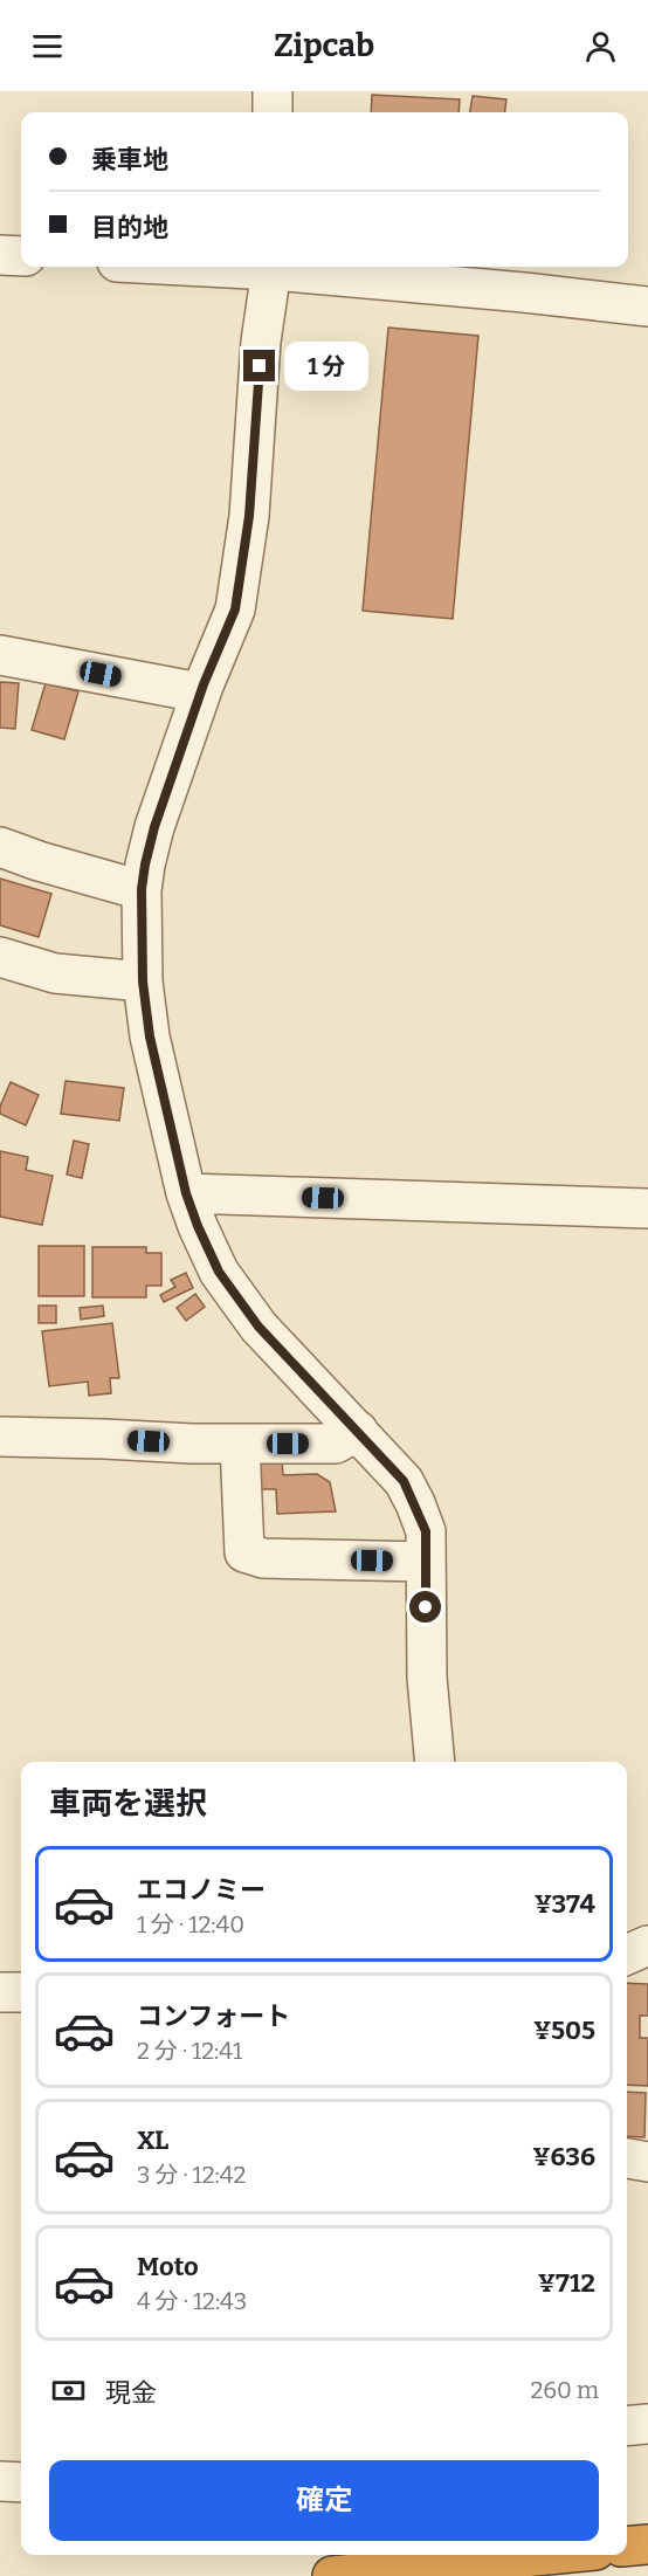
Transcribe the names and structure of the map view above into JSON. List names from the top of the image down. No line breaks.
{"page":{"header":"Zipcab","banner":["乗車地","目的地"],"bubble":"1 分","heading":"車両を選択","list":[{"name":"エコノミー","note":"1 分 · 12:40","value":"¥374"},{"name":"コンフォート","note":"2 分 · 12:41","value":"¥505"},{"name":"XL","note":"3 分 · 12:42","value":"¥636"},{"name":"Moto","note":"4 分 · 12:43","value":"¥712"}],"pay":["現金","260 m"],"buttons":"確定"}}
